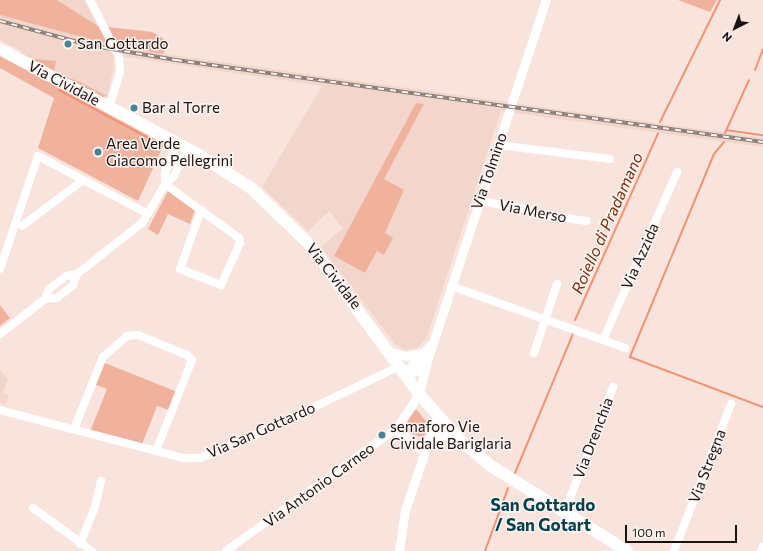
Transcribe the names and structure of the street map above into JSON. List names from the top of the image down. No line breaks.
{"streets":{"main road":["Via Cividale"],"street":["Via Tolmino","Via Merso","Via Azzida","Via San Gottardo","Via Drenchia","Via Stregna","Via Antonio Carneo"]},"crossings":[["Via Cividale","Via Tolmino"],["Via Cividale","Via San Gottardo"],["Via Cividale","Via Drenchia"],["Via Cividale","Via Antonio Carneo"],["Via Tolmino","Via Merso"],["Via Tolmino","Via San Gottardo"],["Via Tolmino","Via Antonio Carneo"]],"districts":["San Gottardo / San Gotart"],"water":["Roiello di Pradamano"],"places":["San Gottardo","Bar al Torre","Area Verde Giacomo Pellegrini","semaforo Vie Cividale Bariglaria"],"scale_bar":"100 m","north":"bottom left"}
